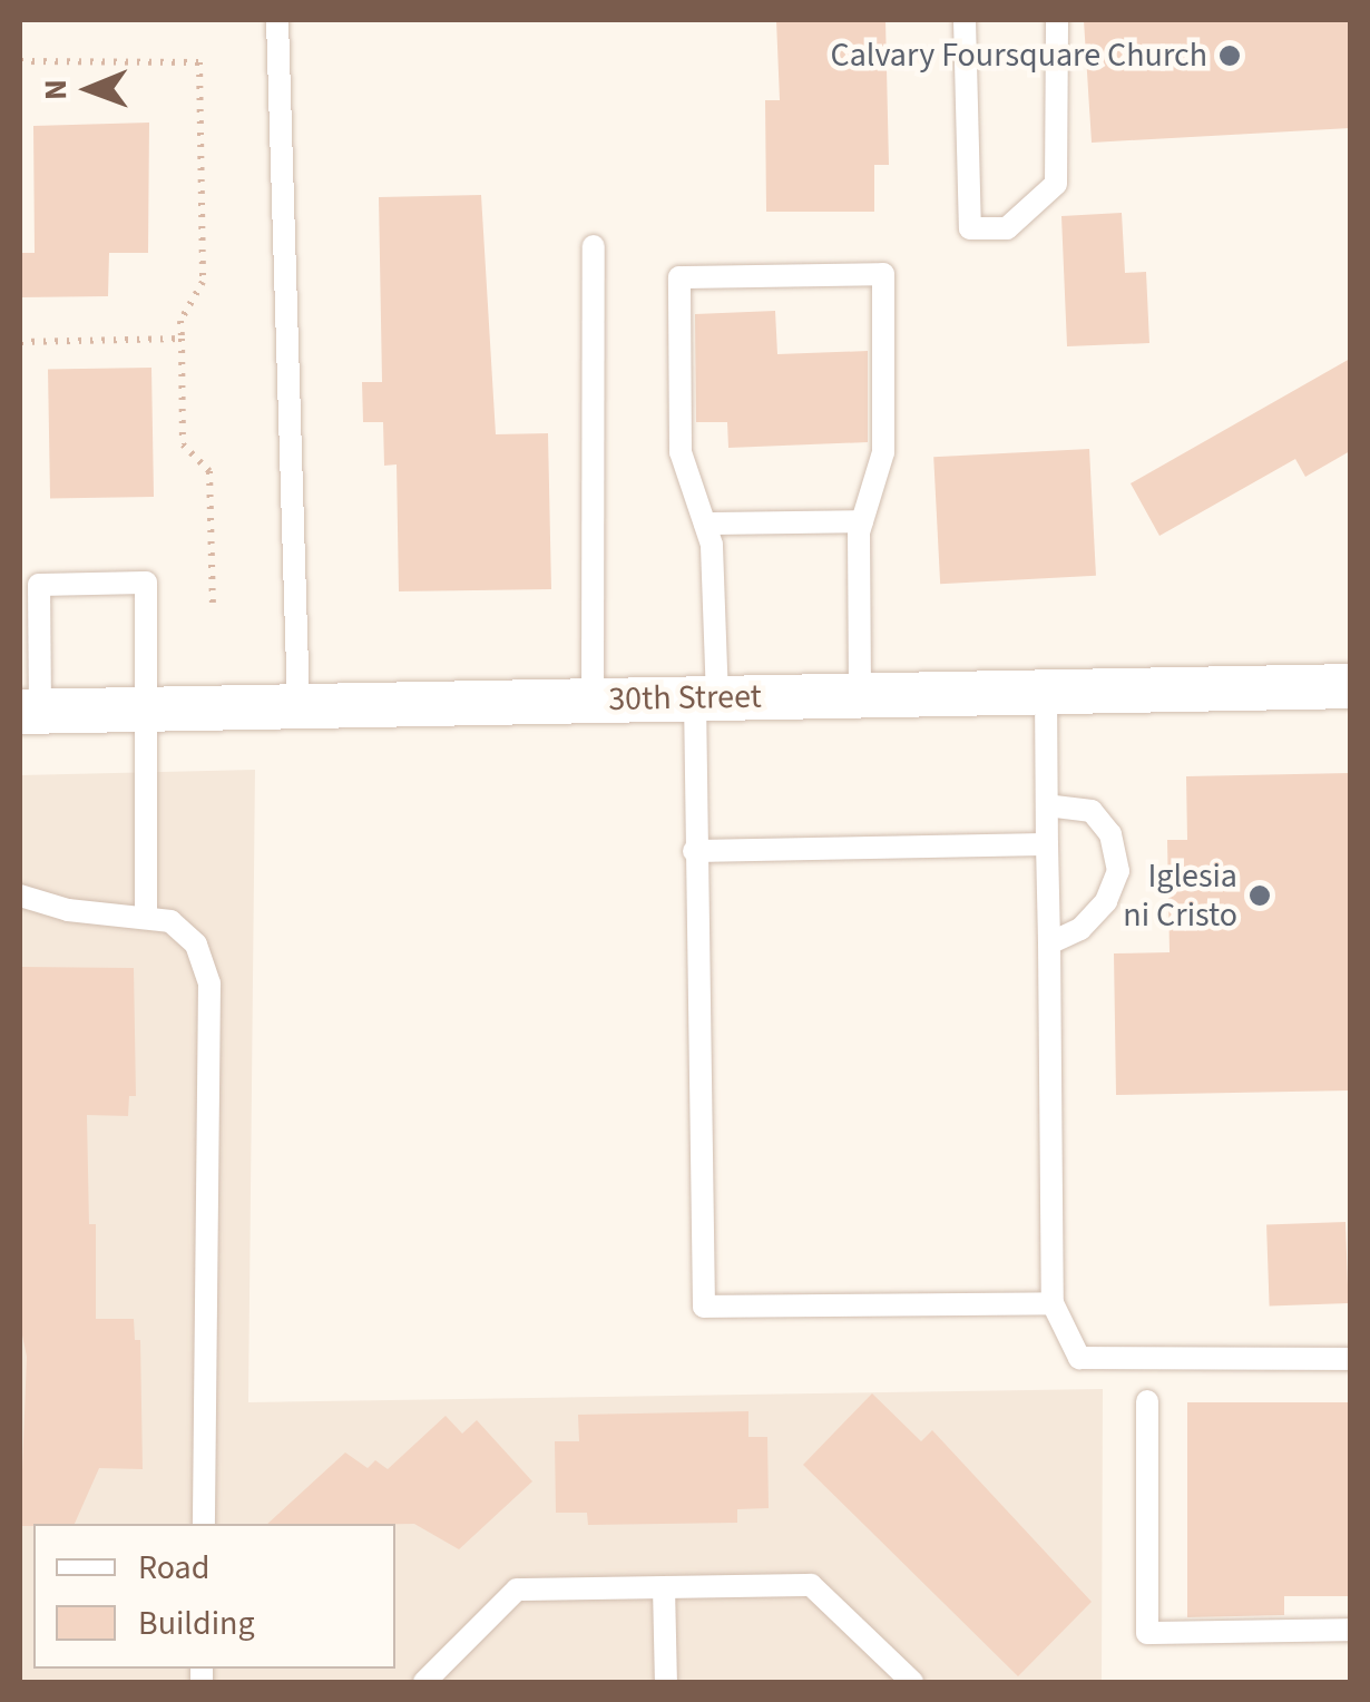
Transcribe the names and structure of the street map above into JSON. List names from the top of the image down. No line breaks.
{"streets":{"street":["30th Street"]},"places":["Calvary Foursquare Church","Iglesia ni Cristo"],"legend":["Road","Building"],"north":"left"}
